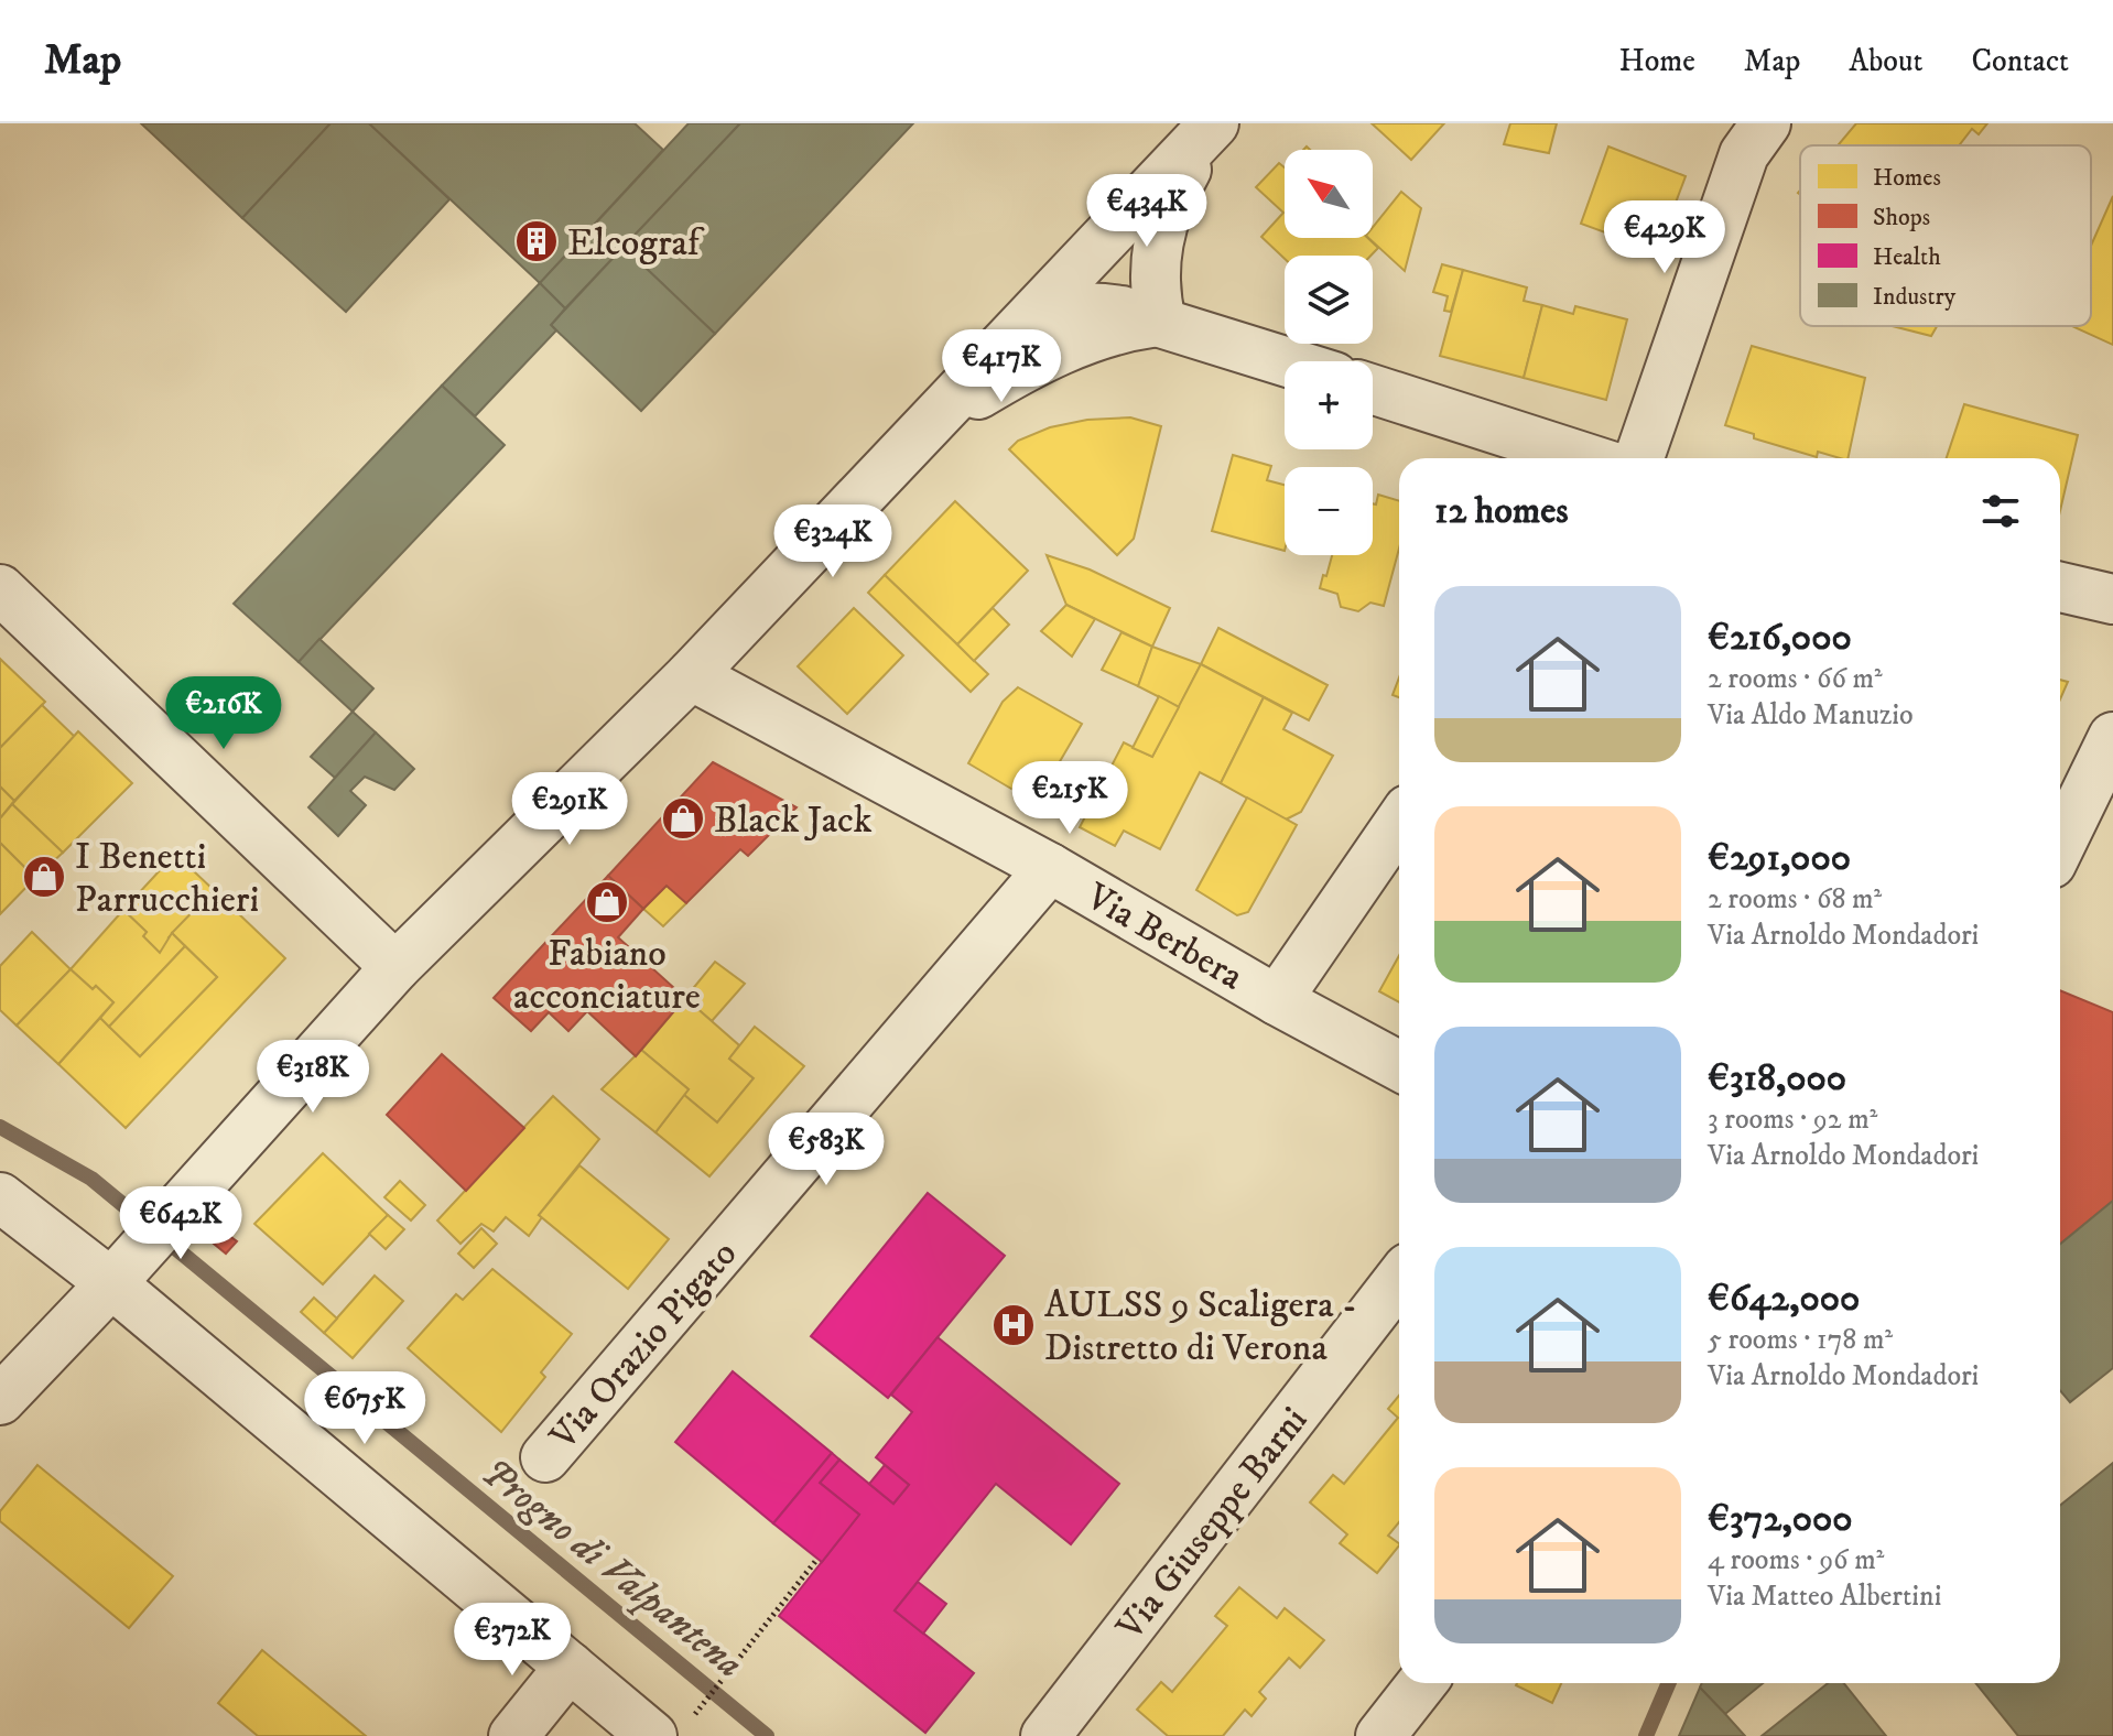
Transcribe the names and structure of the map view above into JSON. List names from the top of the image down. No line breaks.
{"streets":{"street":["Via Berbera","Via Orazio Pigato","Via Giuseppe Barni"]},"crossings":[["Via Berbera","Via Orazio Pigato"]],"water":["Progno di Valpantena"],"places":{"building":["Elcograf"],"shop":["Black Jack","I Benetti Parrucchieri","Fabiano acconciature"],"hospital":["AULSS 9 Scaligera - Distretto di Verona"]},"legend":["Homes","Shops","Health","Industry"],"north":"top left","page":{"header":"Map","nav":["Home","Map","About","Contact"],"map_buttons":["+","−"],"price":["€434K","€429K","€417K","€324K","€216K","€215K","€291K","€318K","€583K","€642K","€675K","€372K"],"heading":"12 homes","list":[{"name":"€216,000","note":"2 rooms · 66 m² · Via Aldo Manuzio"},{"name":"€291,000","note":"2 rooms · 68 m² · Via Arnoldo Mondadori"},{"name":"€318,000","note":"3 rooms · 92 m² · Via Arnoldo Mondadori"},{"name":"€642,000","note":"5 rooms · 178 m² · Via Arnoldo Mondadori"},{"name":"€372,000","note":"4 rooms · 96 m² · Via Matteo Albertini"}]}}
